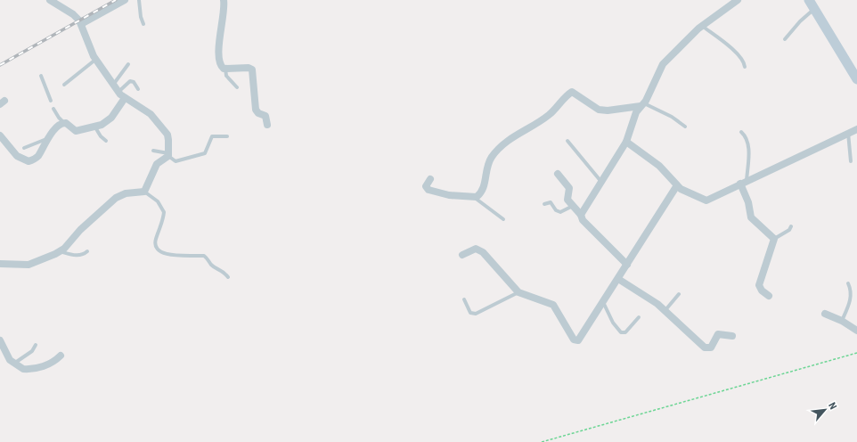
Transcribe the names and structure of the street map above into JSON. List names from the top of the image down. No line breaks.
{"north":"top right"}
